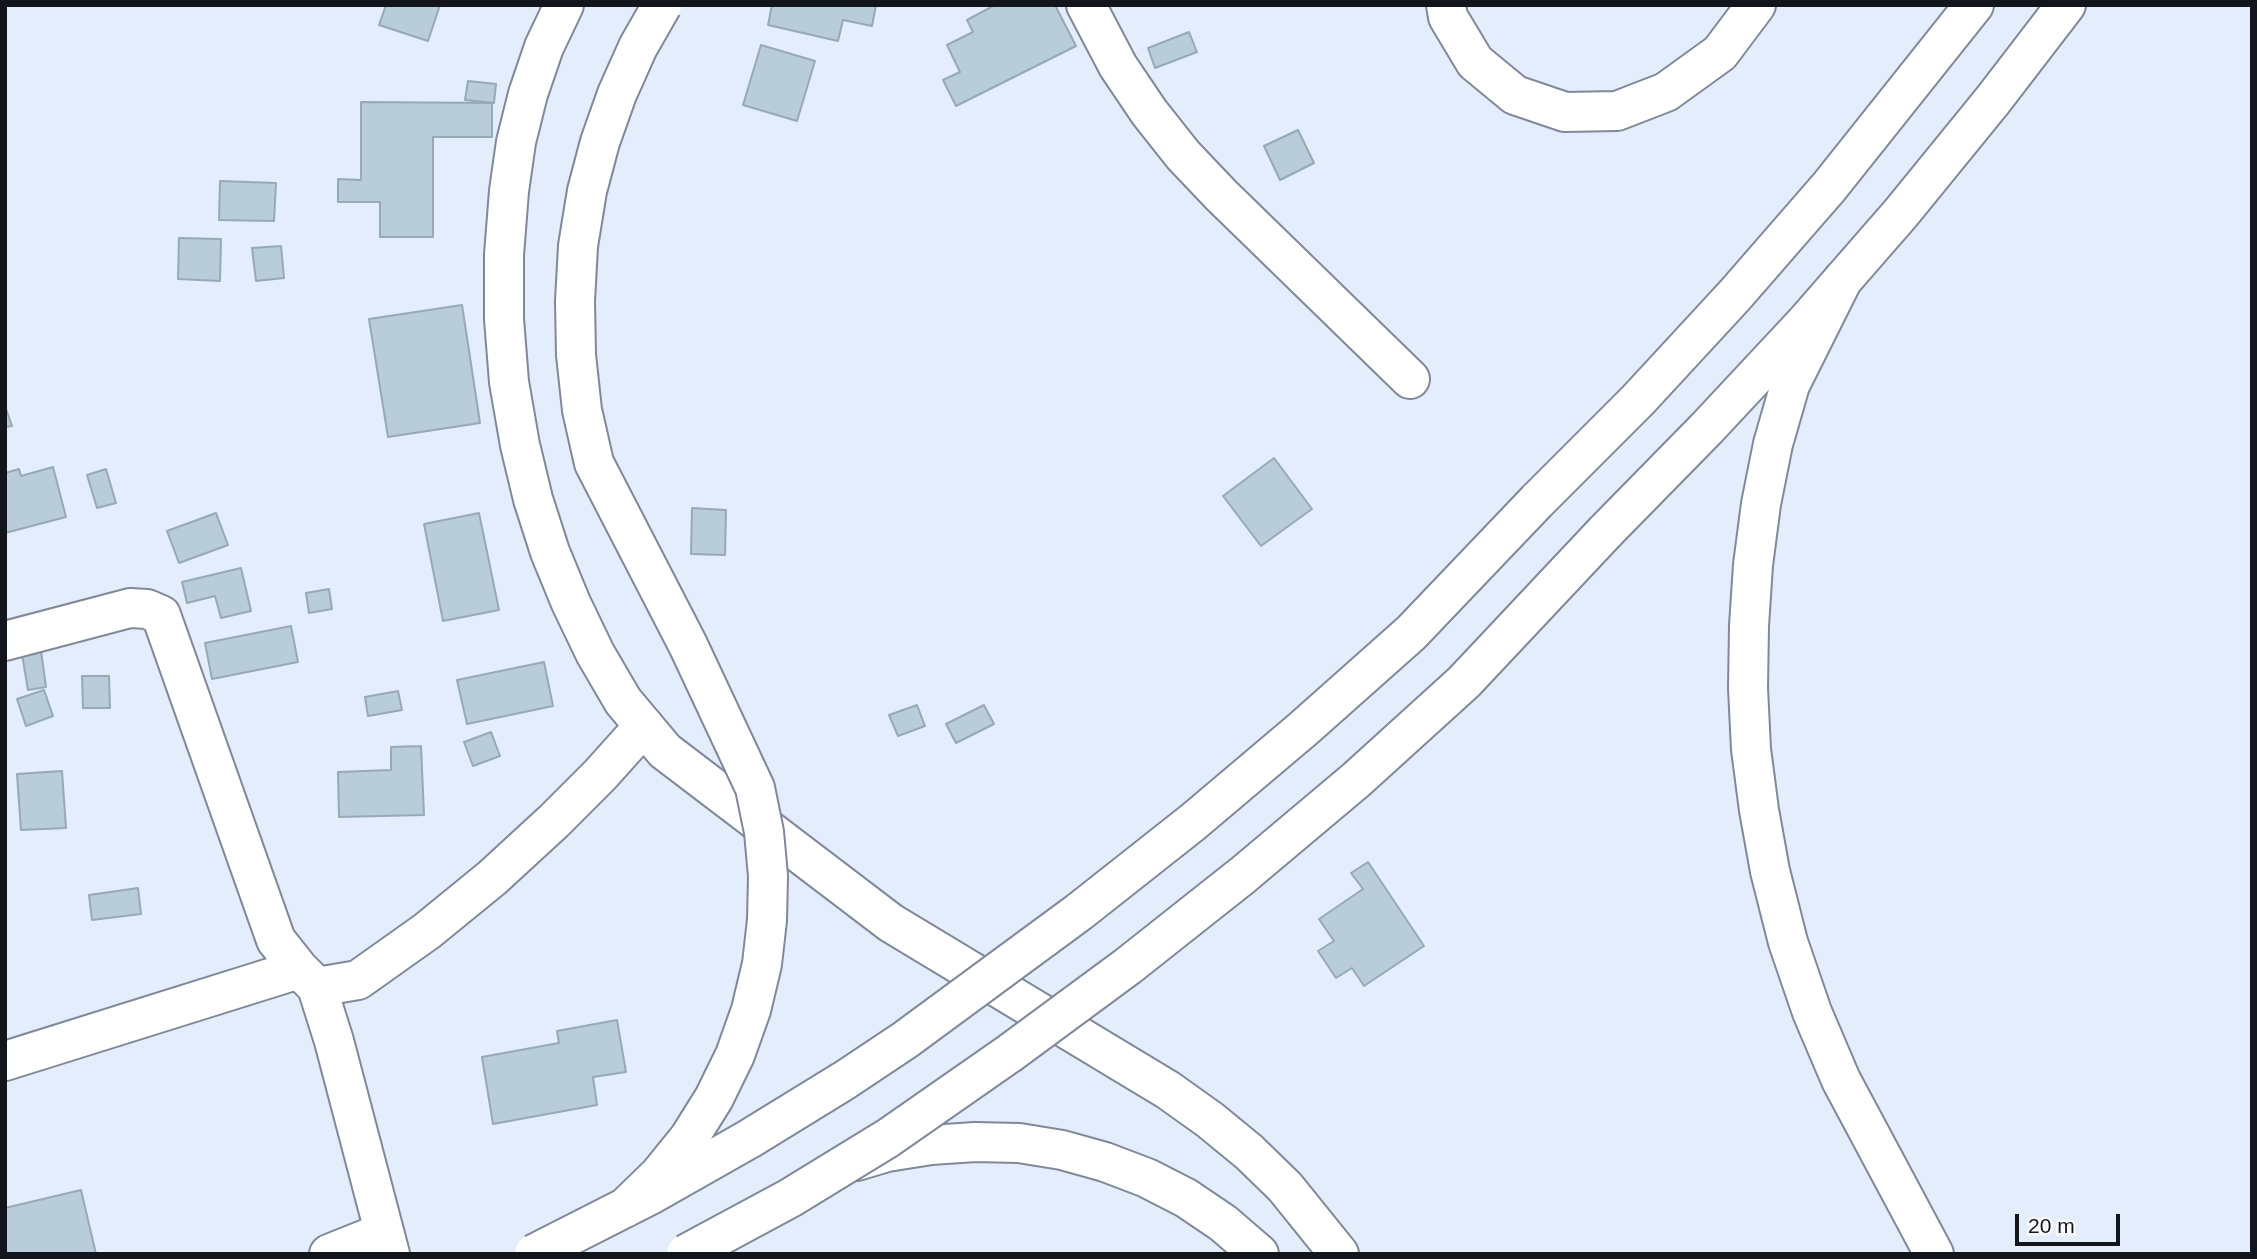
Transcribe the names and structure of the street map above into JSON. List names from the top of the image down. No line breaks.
{"scale_bar":"20 m"}
